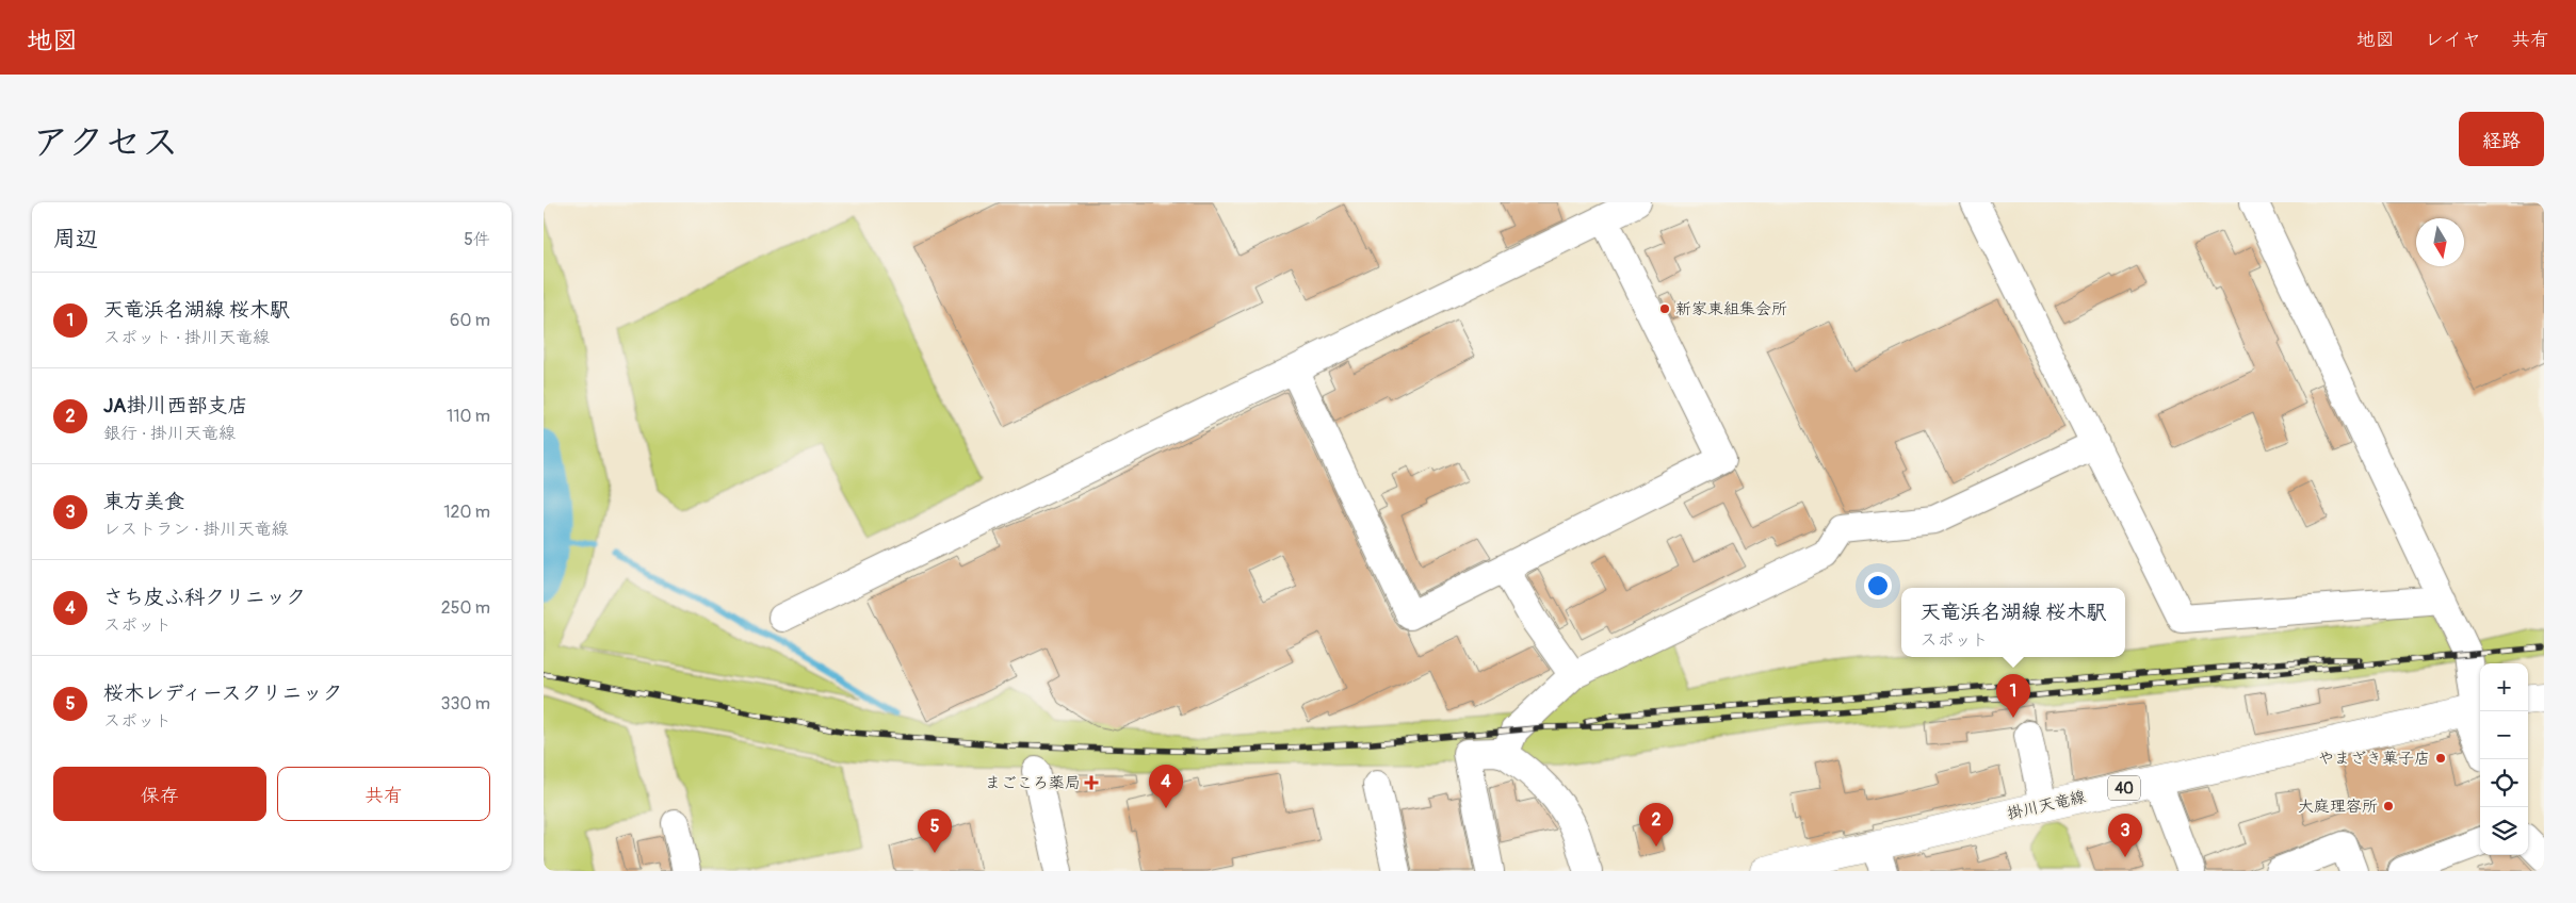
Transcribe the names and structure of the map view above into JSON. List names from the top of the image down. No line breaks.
{"streets":{"main road":["40","掛川天竜線"]},"places":{"other":["新家東組集会所","やまざき菓子店","大庭理容所"],"health":["まごころ薬局"]},"north":"bottom","page":{"header":"地図","nav":["地図","レイヤ","共有"],"title":"アクセス","buttons":["経路",["保存","共有"]],"heading":["周辺","5件"],"list":[{"mark":"1","name":"天竜浜名湖線 桜木駅","note":"スポット · 掛川天竜線","value":"60 m"},{"mark":"2","name":"JA掛川西部支店","note":"銀行 · 掛川天竜線","value":"110 m"},{"mark":"3","name":"東方美食","note":"レストラン · 掛川天竜線","value":"120 m"},{"mark":"4","name":"さち皮ふ科クリニック","note":"スポット","value":"250 m"},{"mark":"5","name":"桜木レディースクリニック","note":"スポット","value":"330 m"}],"popup":["天竜浜名湖線 桜木駅","スポット"],"map_buttons":["+","−"],"pins":["1","4","2","5","3"]}}
